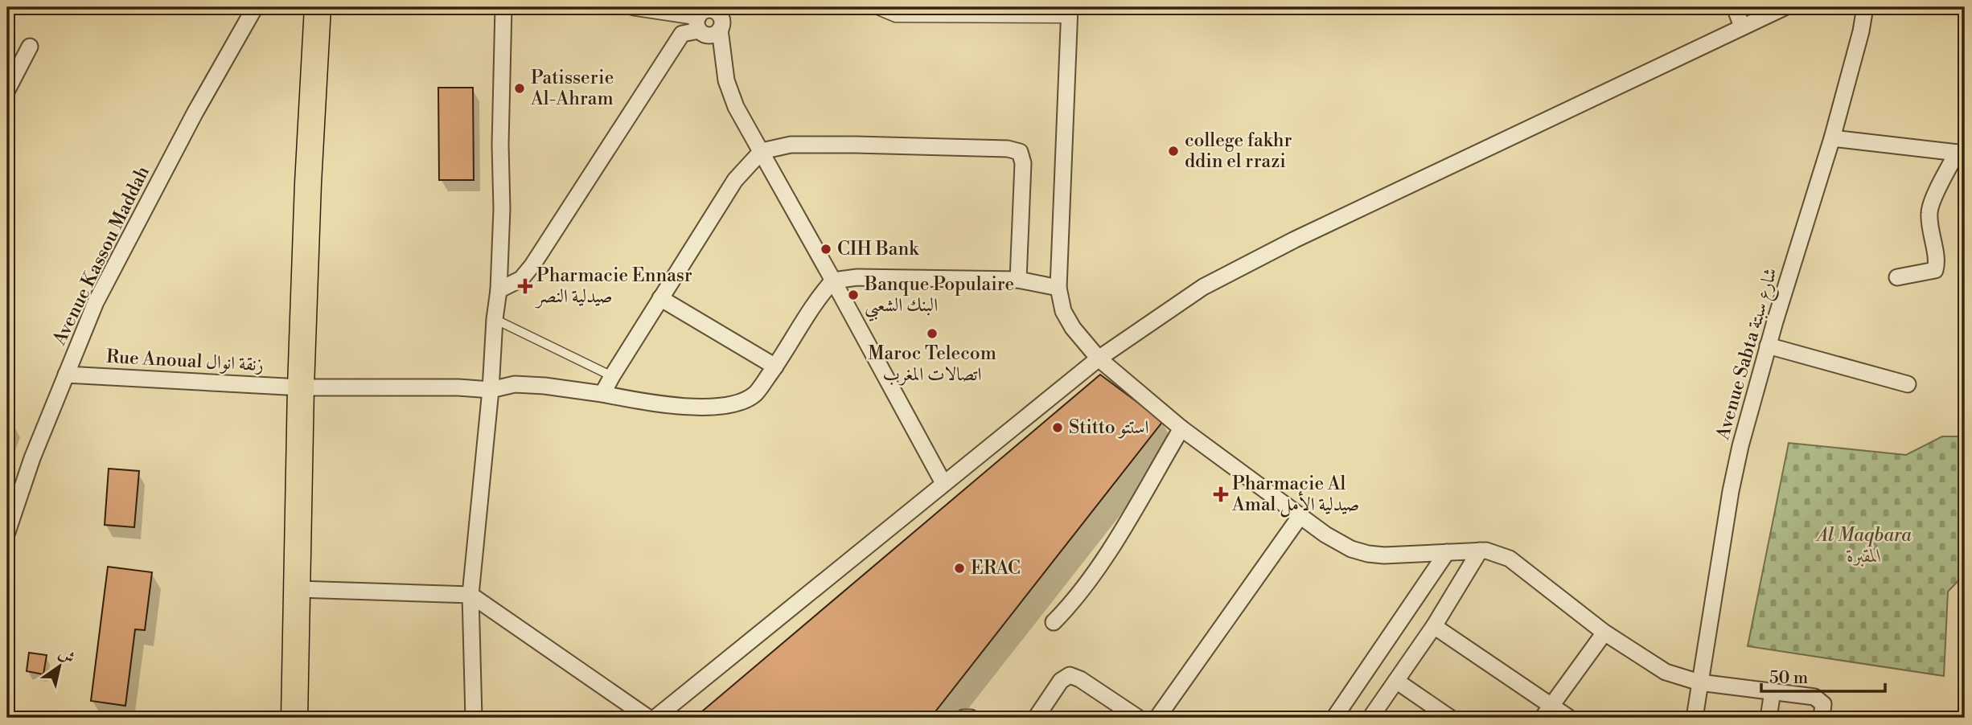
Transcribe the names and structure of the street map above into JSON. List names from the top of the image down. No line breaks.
{"streets":{"street":["Avenue Kassou Maddah","Avenue Sabta شارع سبتة","Rue Anoual زنقة انوال"]},"crossings":[["Avenue Kassou Maddah","Rue Anoual زنقة انوال"]],"parks":["Al Maqbara المقبرة"],"places":{"other":["Patisserie Al-Ahram","college fakhr ddin el rrazi","CIH Bank","Banque Populaire البنك الشعبي","Maroc Telecom اتصالات المغرب","Stitto استتو","ERAC"],"health":["Pharmacie Ennasr صيدلية النصر","Pharmacie Al Amal صيدلية الأمل"]},"scale_bar":"50 m","north":"top right"}
